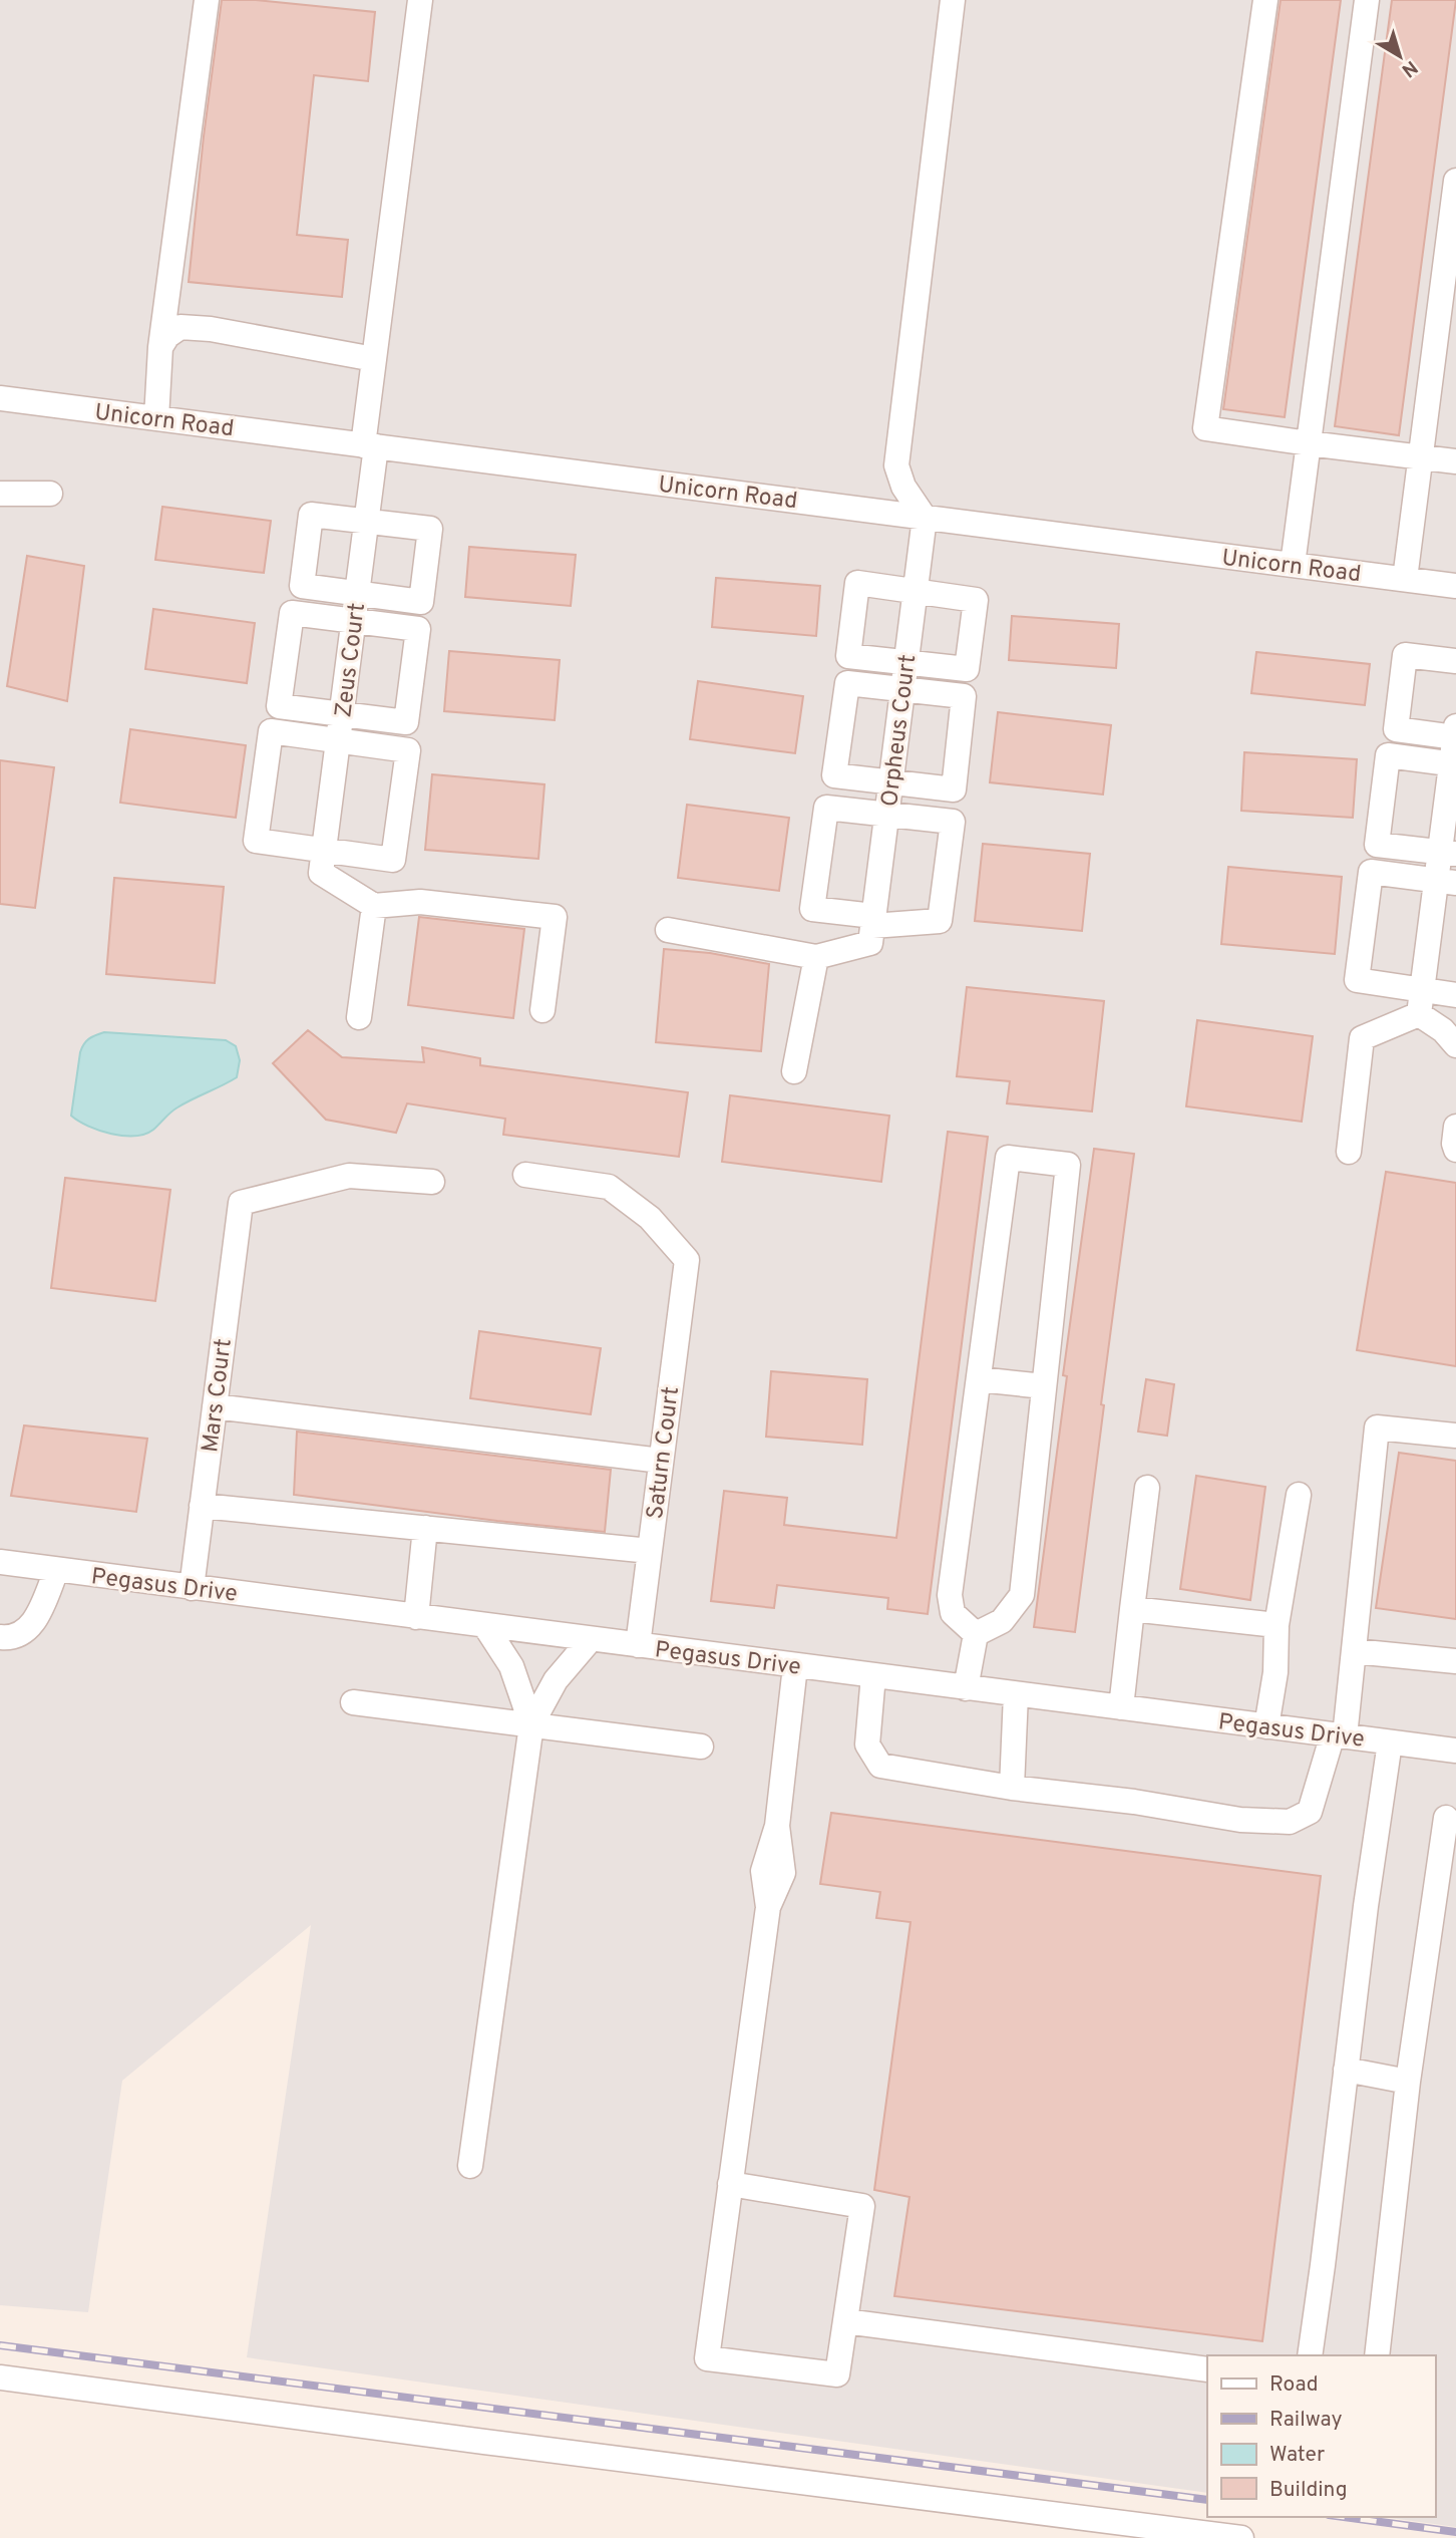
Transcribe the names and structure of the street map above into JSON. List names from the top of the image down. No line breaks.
{"streets":{"street":["Unicorn Road","Zeus Court","Orpheus Court","Mars Court","Saturn Court","Pegasus Drive"]},"crossings":[["Unicorn Road","Zeus Court"],["Unicorn Road","Orpheus Court"],["Mars Court","Pegasus Drive"],["Saturn Court","Pegasus Drive"]],"legend":["Road","Railway","Water","Building"],"north":"bottom right"}
